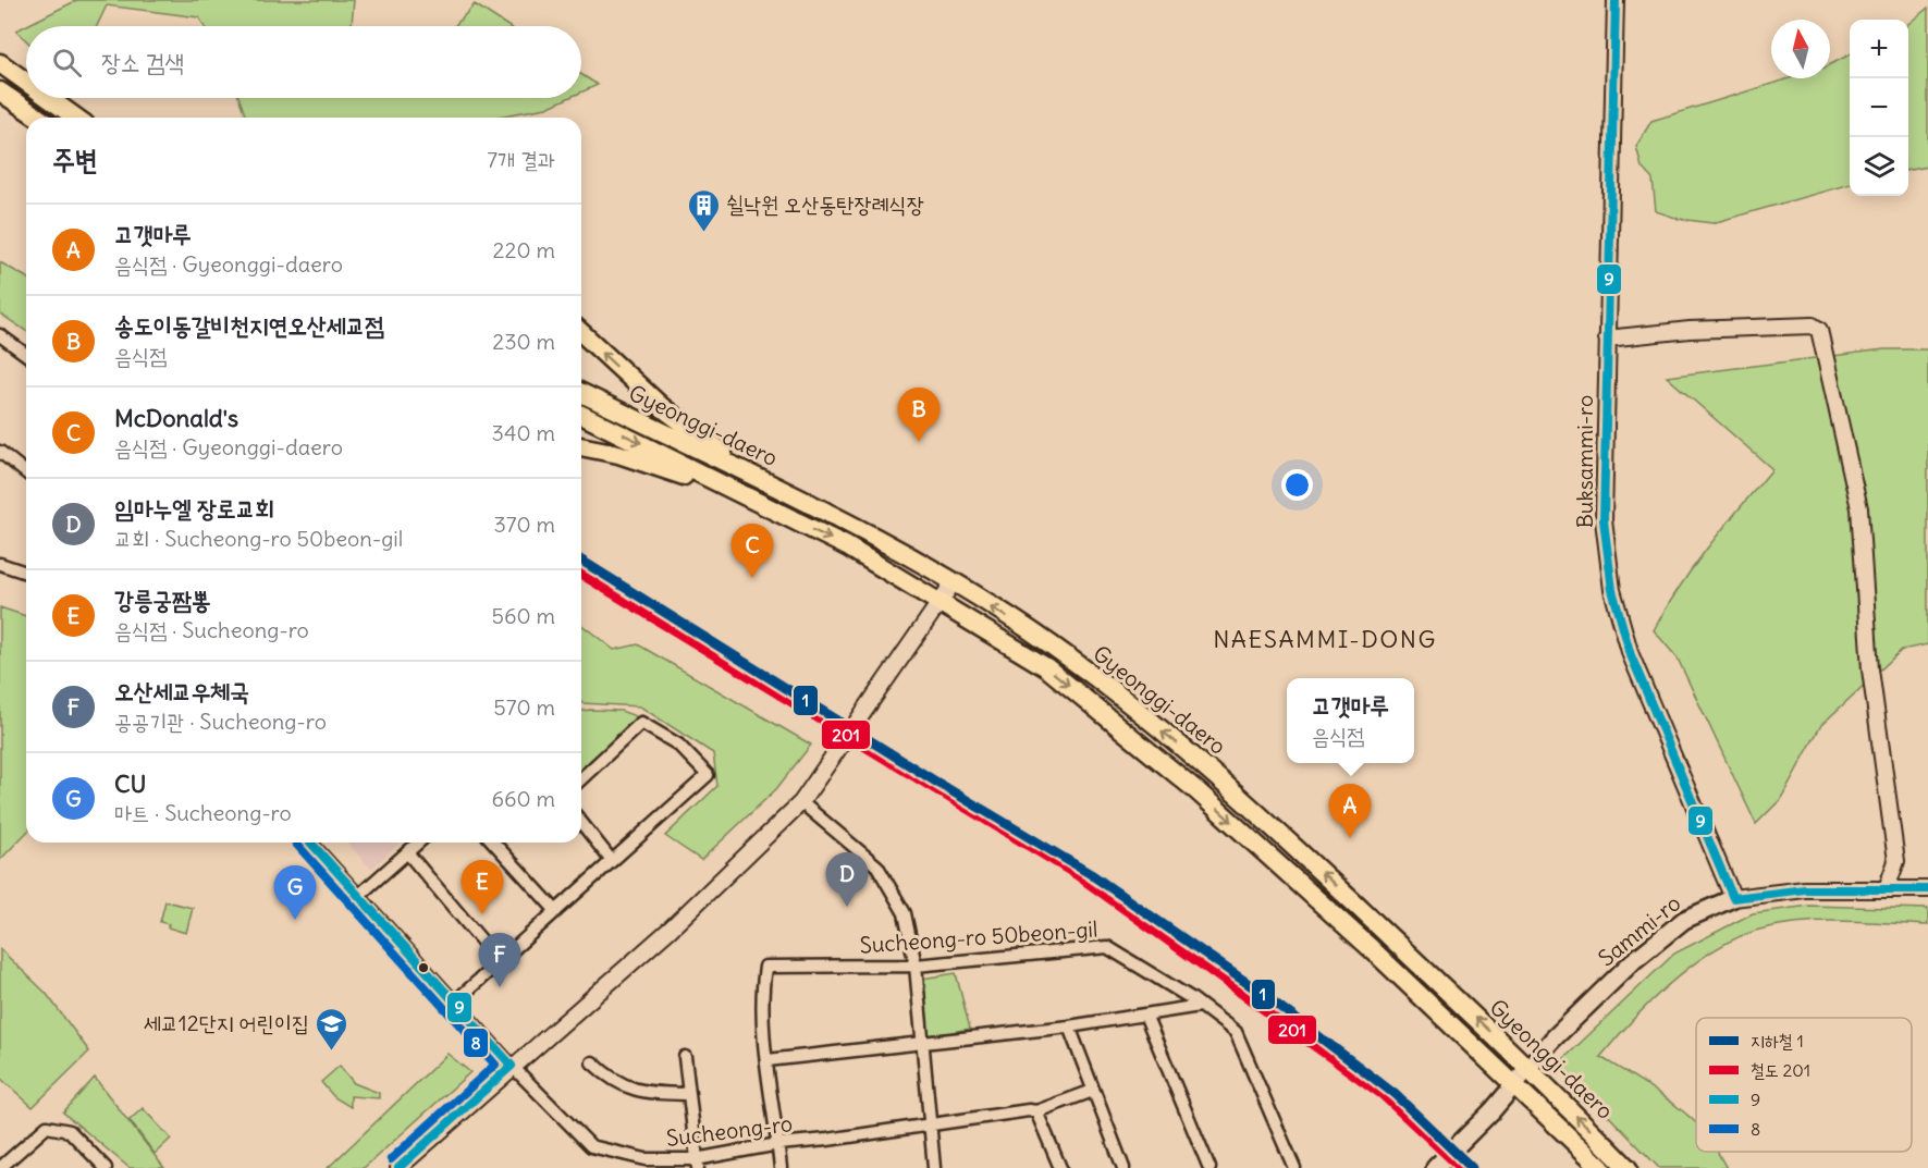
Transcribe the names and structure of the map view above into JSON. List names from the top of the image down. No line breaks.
{"streets":{"main road":["Gyeonggi-daero","Sammi-ro"],"street":["Buksammi-ro","Sucheong-ro 50beon-gil","Sucheong-ro"]},"crossings":[["Gyeonggi-daero","Sammi-ro"],["Buksammi-ro","Sammi-ro"],["Sucheong-ro 50beon-gil","Sucheong-ro"]],"districts":["NAESAMMI-DONG"],"places":{"building":["쉴낙원 오산동탄장례식장"],"school or university":["세교12단지 어린이집"]},"lines":["transit line 9","metro line 1","rail line 201","transit line 8"],"legend":["지하철 1","철도 201","9","8"],"north":"top","page":{"map_buttons":["+","−"],"search":"장소 검색","heading":["주변","7개 결과"],"list":[{"mark":"A","name":"고갯마루","note":"음식점 · Gyeonggi-daero","value":"220 m"},{"mark":"B","name":"송도이동갈비천지연오산세교점","note":"음식점","value":"230 m"},{"mark":"C","name":"McDonald's","note":"음식점 · Gyeonggi-daero","value":"340 m"},{"mark":"D","name":"임마누엘 장로교회","note":"교회 · Sucheong-ro 50beon-gil","value":"370 m"},{"mark":"E","name":"강릉궁짬뽕","note":"음식점 · Sucheong-ro","value":"560 m"},{"mark":"F","name":"오산세교우체국","note":"공공기관 · Sucheong-ro","value":"570 m"},{"mark":"G","name":"CU","note":"마트 · Sucheong-ro","value":"660 m"}],"pins":["B","C","A","D","E","G","F"],"popup":["고갯마루","음식점"]}}
